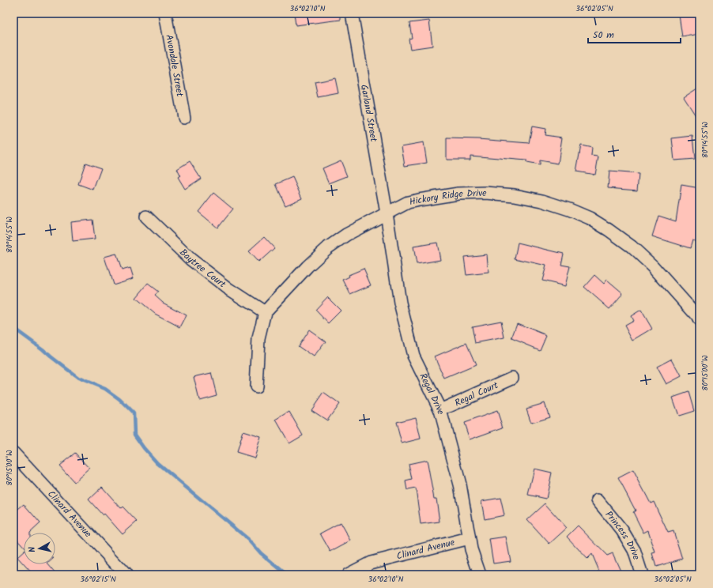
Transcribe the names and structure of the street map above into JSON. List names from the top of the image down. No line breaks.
{"streets":{"street":["Avondale Street","Garland Street","Hickory Ridge Drive","Baytree Court","Regal Court","Regal Drive","Clinard Avenue","Princess Drive"]},"crossings":[["Garland Street","Hickory Ridge Drive"],["Garland Street","Regal Drive"],["Hickory Ridge Drive","Baytree Court"],["Hickory Ridge Drive","Regal Drive"],["Regal Court","Regal Drive"],["Regal Drive","Clinard Avenue"]],"scale_bar":"50 m","north":"left","coordinates":["36°02'10\"N","36°02'05\"N","80°14'55\"W","80°15'00\"W","36°02'15\"N"]}
